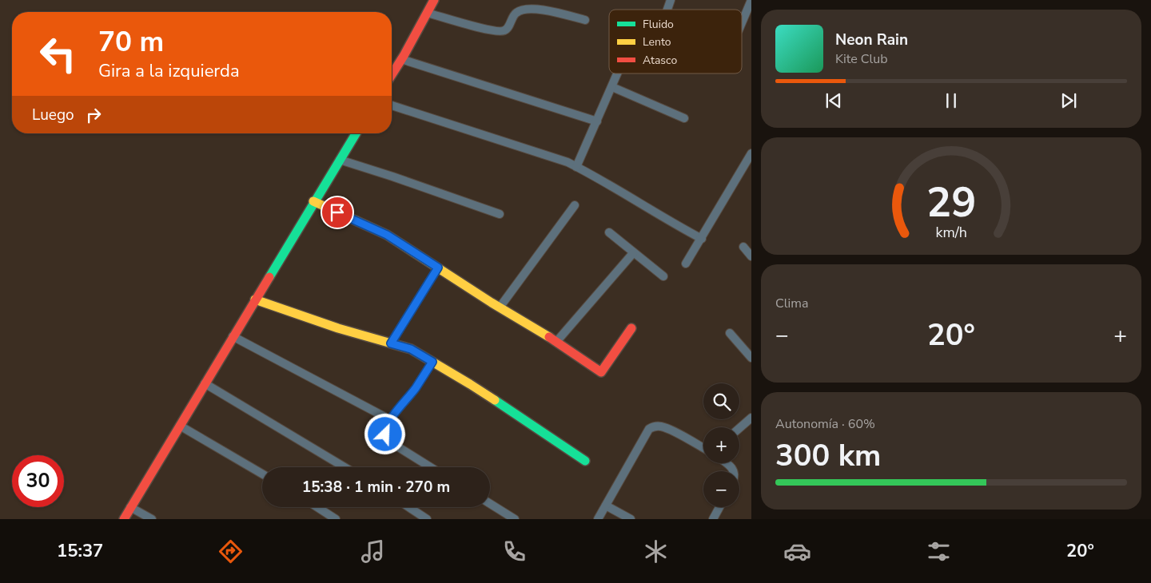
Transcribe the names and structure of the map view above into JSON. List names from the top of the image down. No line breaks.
{"legend":["Fluido","Lento","Atasco"],"page":{"turn":["70 m","Gira a la izquierda"],"song":["Neon Rain","Kite Club"],"then":"Luego","tile":["Clima",["Autonomía · 60%","300 km"]],"heat":["−","20°","+"],"map_buttons":["+","−"],"limit":"30","trip":"15:38 · 1 min · 270 m","tabs":["15:37","20°"],"gauge":["29","km/h"]}}
